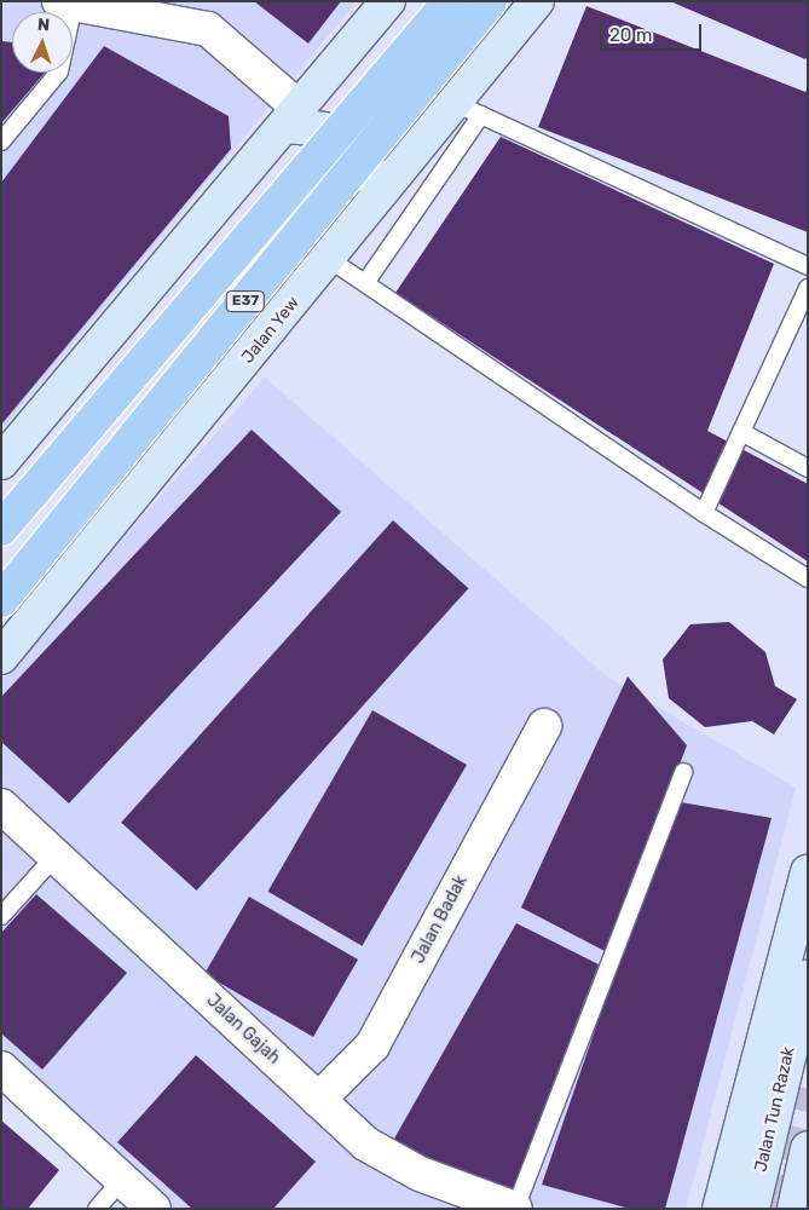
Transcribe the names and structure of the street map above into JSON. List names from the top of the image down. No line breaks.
{"streets":{"main road":["E37"],"street":["Jalan Yew","Jalan Badak","Jalan Gajah","Jalan Tun Razak"]},"crossings":[["Jalan Badak","Jalan Gajah"]],"scale_bar":"20 m","north":"top"}
